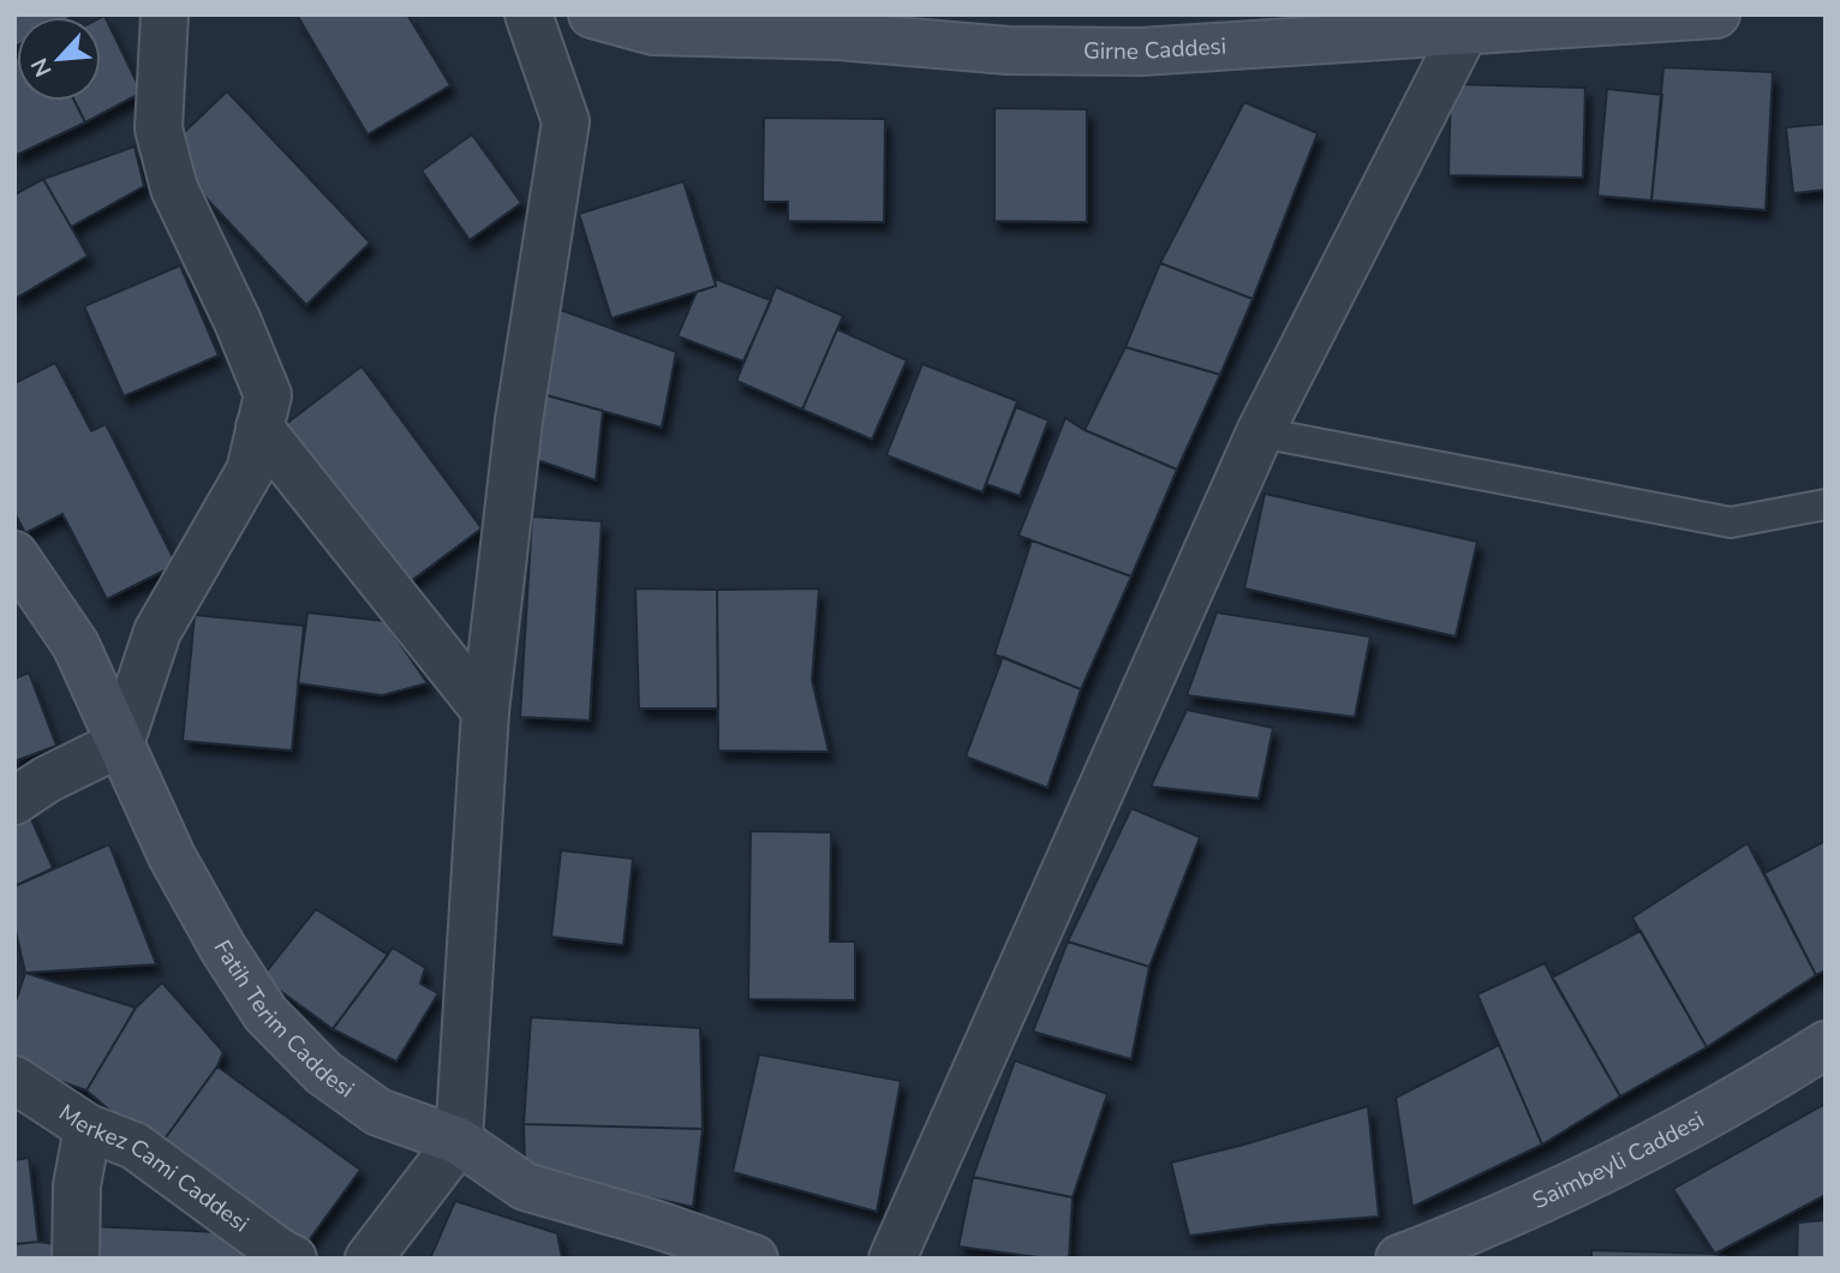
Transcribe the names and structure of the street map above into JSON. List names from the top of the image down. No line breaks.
{"streets":{"street":["Girne Caddesi","Fatih Terim Caddesi","Saimbeyli Caddesi","Merkez Cami Caddesi"]},"north":"bottom left"}
